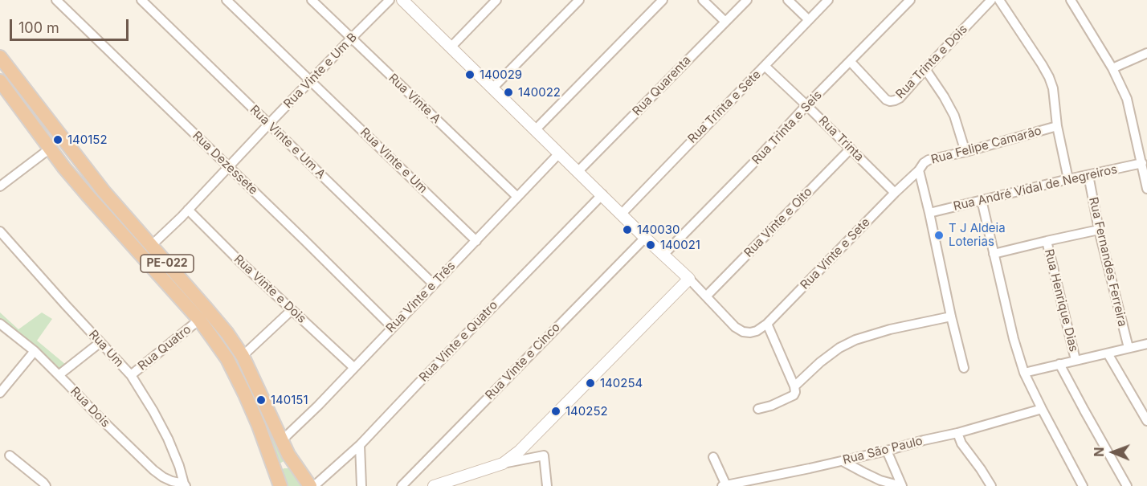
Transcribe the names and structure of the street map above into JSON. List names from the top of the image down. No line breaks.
{"streets":{"highway":["PE-022"],"street":["Rua Trinta e Dois","Rua Vinte e Um B","Rua Quarenta","Rua Vinte A","Rua Trinta e Sete","Rua Trinta e Seis","Rua Trinta","Rua Vinte e Um A","Rua Felipe Camarão","Rua Vinte e Um","Rua Dezessete","Rua André Vidal de Negreiros","Rua Vinte e Oito","Rua Vinte e Sete","Rua Fernandes Ferreira","Rua Vinte e Dois","Rua Vinte e Três","Rua Henrique Dias","Rua Vinte e Quatro","Rua Quatro","Rua Um","Rua Vinte e Cinco","Rua Dois","Rua São Paulo"]},"crossings":[["Rua Trinta e Dois","Rua Trinta e Seis"],["Rua Vinte e Um B","Rua Vinte A"],["Rua Vinte e Um B","Rua Vinte e Um A"],["Rua Vinte e Um B","Rua Vinte e Um"],["Rua Vinte e Um B","Rua Dezessete"],["Rua Vinte e Um B","PE-022"],["Rua Vinte e Um B","Rua Vinte e Dois"],["Rua Vinte A","Rua Vinte e Três"],["Rua Trinta e Sete","Rua Trinta"],["Rua Trinta e Seis","Rua Trinta"],["Rua Trinta","Rua Vinte e Oito"],["Rua Trinta","Rua Vinte e Sete"],["Rua Vinte e Um A","Rua Vinte e Três"],["Rua Felipe Camarão","Rua Vinte e Sete"],["Rua Vinte e Um","Rua Vinte e Três"],["Rua Dezessete","Rua Vinte e Três"],["Rua André Vidal de Negreiros","Rua Fernandes Ferreira"],["Rua Vinte e Oito","Rua Vinte e Sete"],["PE-022","Rua Vinte e Três"],["PE-022","Rua Quatro"],["Rua Vinte e Dois","Rua Vinte e Três"],["Rua Quatro","Rua Um"],["Rua Um","Rua Dois"]],"places":["140029","140022","140152","140030","T J Aldeia Loterias","140021","140254","140151","140252"],"scale_bar":"100 m","north":"left"}
